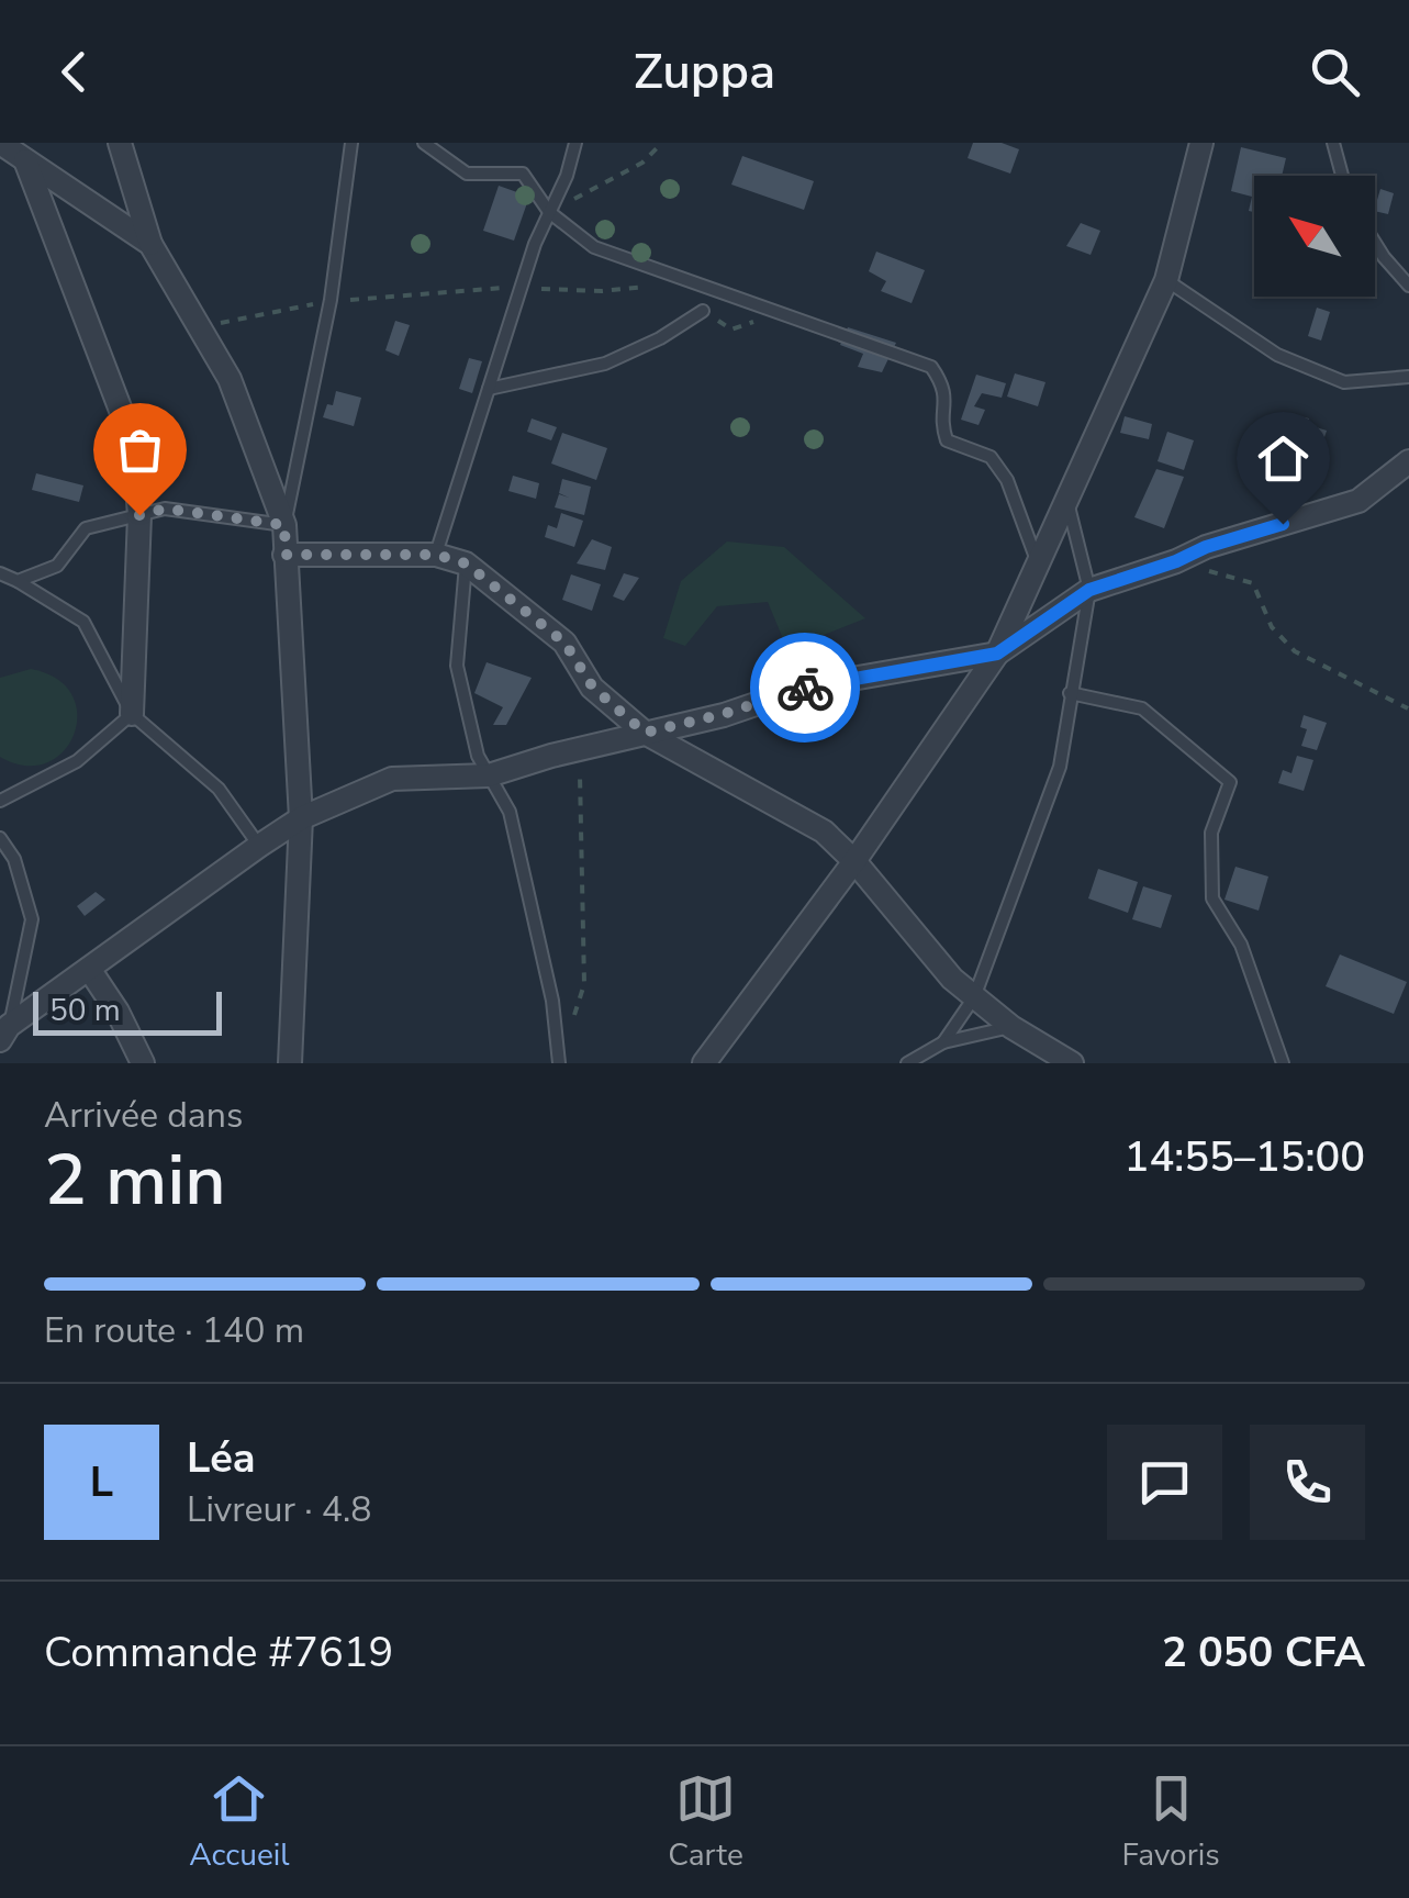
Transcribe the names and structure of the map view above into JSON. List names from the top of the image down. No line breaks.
{"scale_bar":"50 m","north":"top left","page":{"header":"Zuppa","scale":"50 m","heading":["2 min","Arrivée dans","14:55–15:00"],"panel":["Léa","Livreur · 4.8","Commande #7619","2 050 CFA"],"bar":"En route · 140 m","round":"L","tabs":["Accueil","Carte","Favoris"]}}
